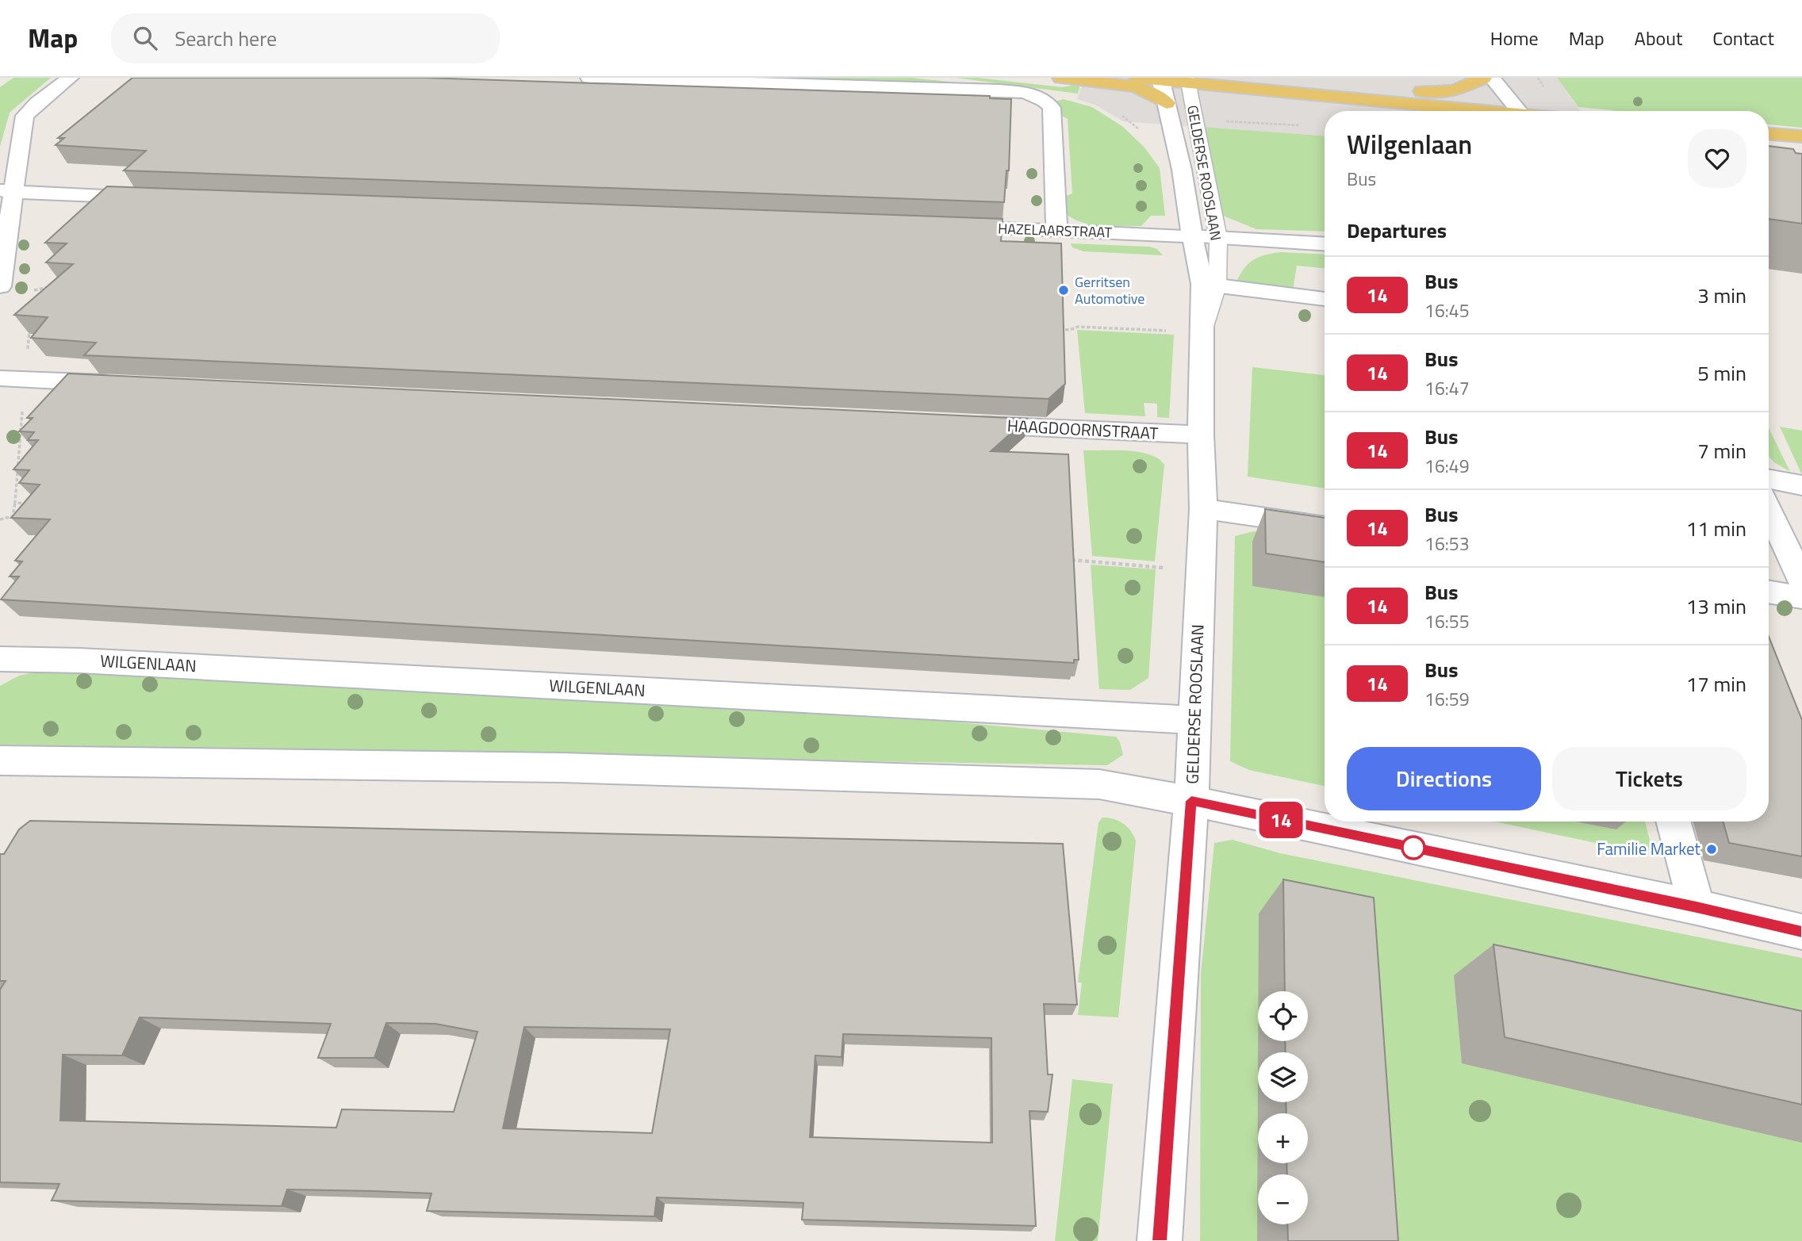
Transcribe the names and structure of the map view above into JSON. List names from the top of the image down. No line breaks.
{"streets":{"street":["GELDERSE ROOSLAAN","HAZELAARSTRAAT","HAAGDOORNSTRAAT","WILGENLAAN"]},"crossings":[["GELDERSE ROOSLAAN","HAZELAARSTRAAT"],["GELDERSE ROOSLAAN","HAAGDOORNSTRAAT"],["GELDERSE ROOSLAAN","WILGENLAAN"]],"places":["Gerritsen Automotive","Familie Market"],"lines":["bus line 14"],"page":{"header":"Map","search":"Search here","nav":["Home","Map","About","Contact"],"on_map":"14","heading":[["Wilgenlaan","Bus"],"Departures"],"list":[{"mark":"14","name":"Bus","note":"16:45","value":"3 min"},{"mark":"14","name":"Bus","note":"16:47","value":"5 min"},{"mark":"14","name":"Bus","note":"16:49","value":"7 min"},{"mark":"14","name":"Bus","note":"16:53","value":"11 min"},{"mark":"14","name":"Bus","note":"16:55","value":"13 min"},{"mark":"14","name":"Bus","note":"16:59","value":"17 min"}],"buttons":["Directions","Tickets"],"map_buttons":["+","−"]}}
